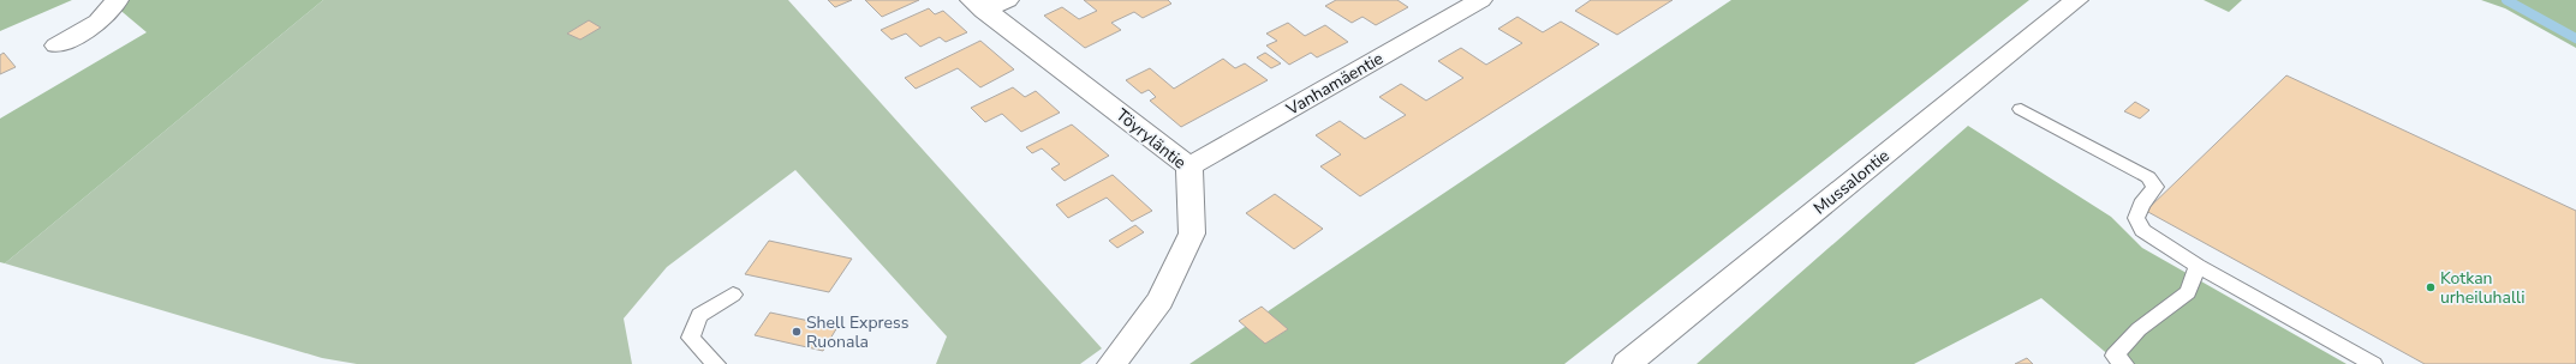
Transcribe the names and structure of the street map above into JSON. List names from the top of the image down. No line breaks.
{"streets":{"street":["Vanhamäentie","Töyryläntie","Mussalontie"]},"crossings":[["Vanhamäentie","Töyryläntie"]],"places":["Kotkan urheiluhalli","Shell Express Ruonala"]}
